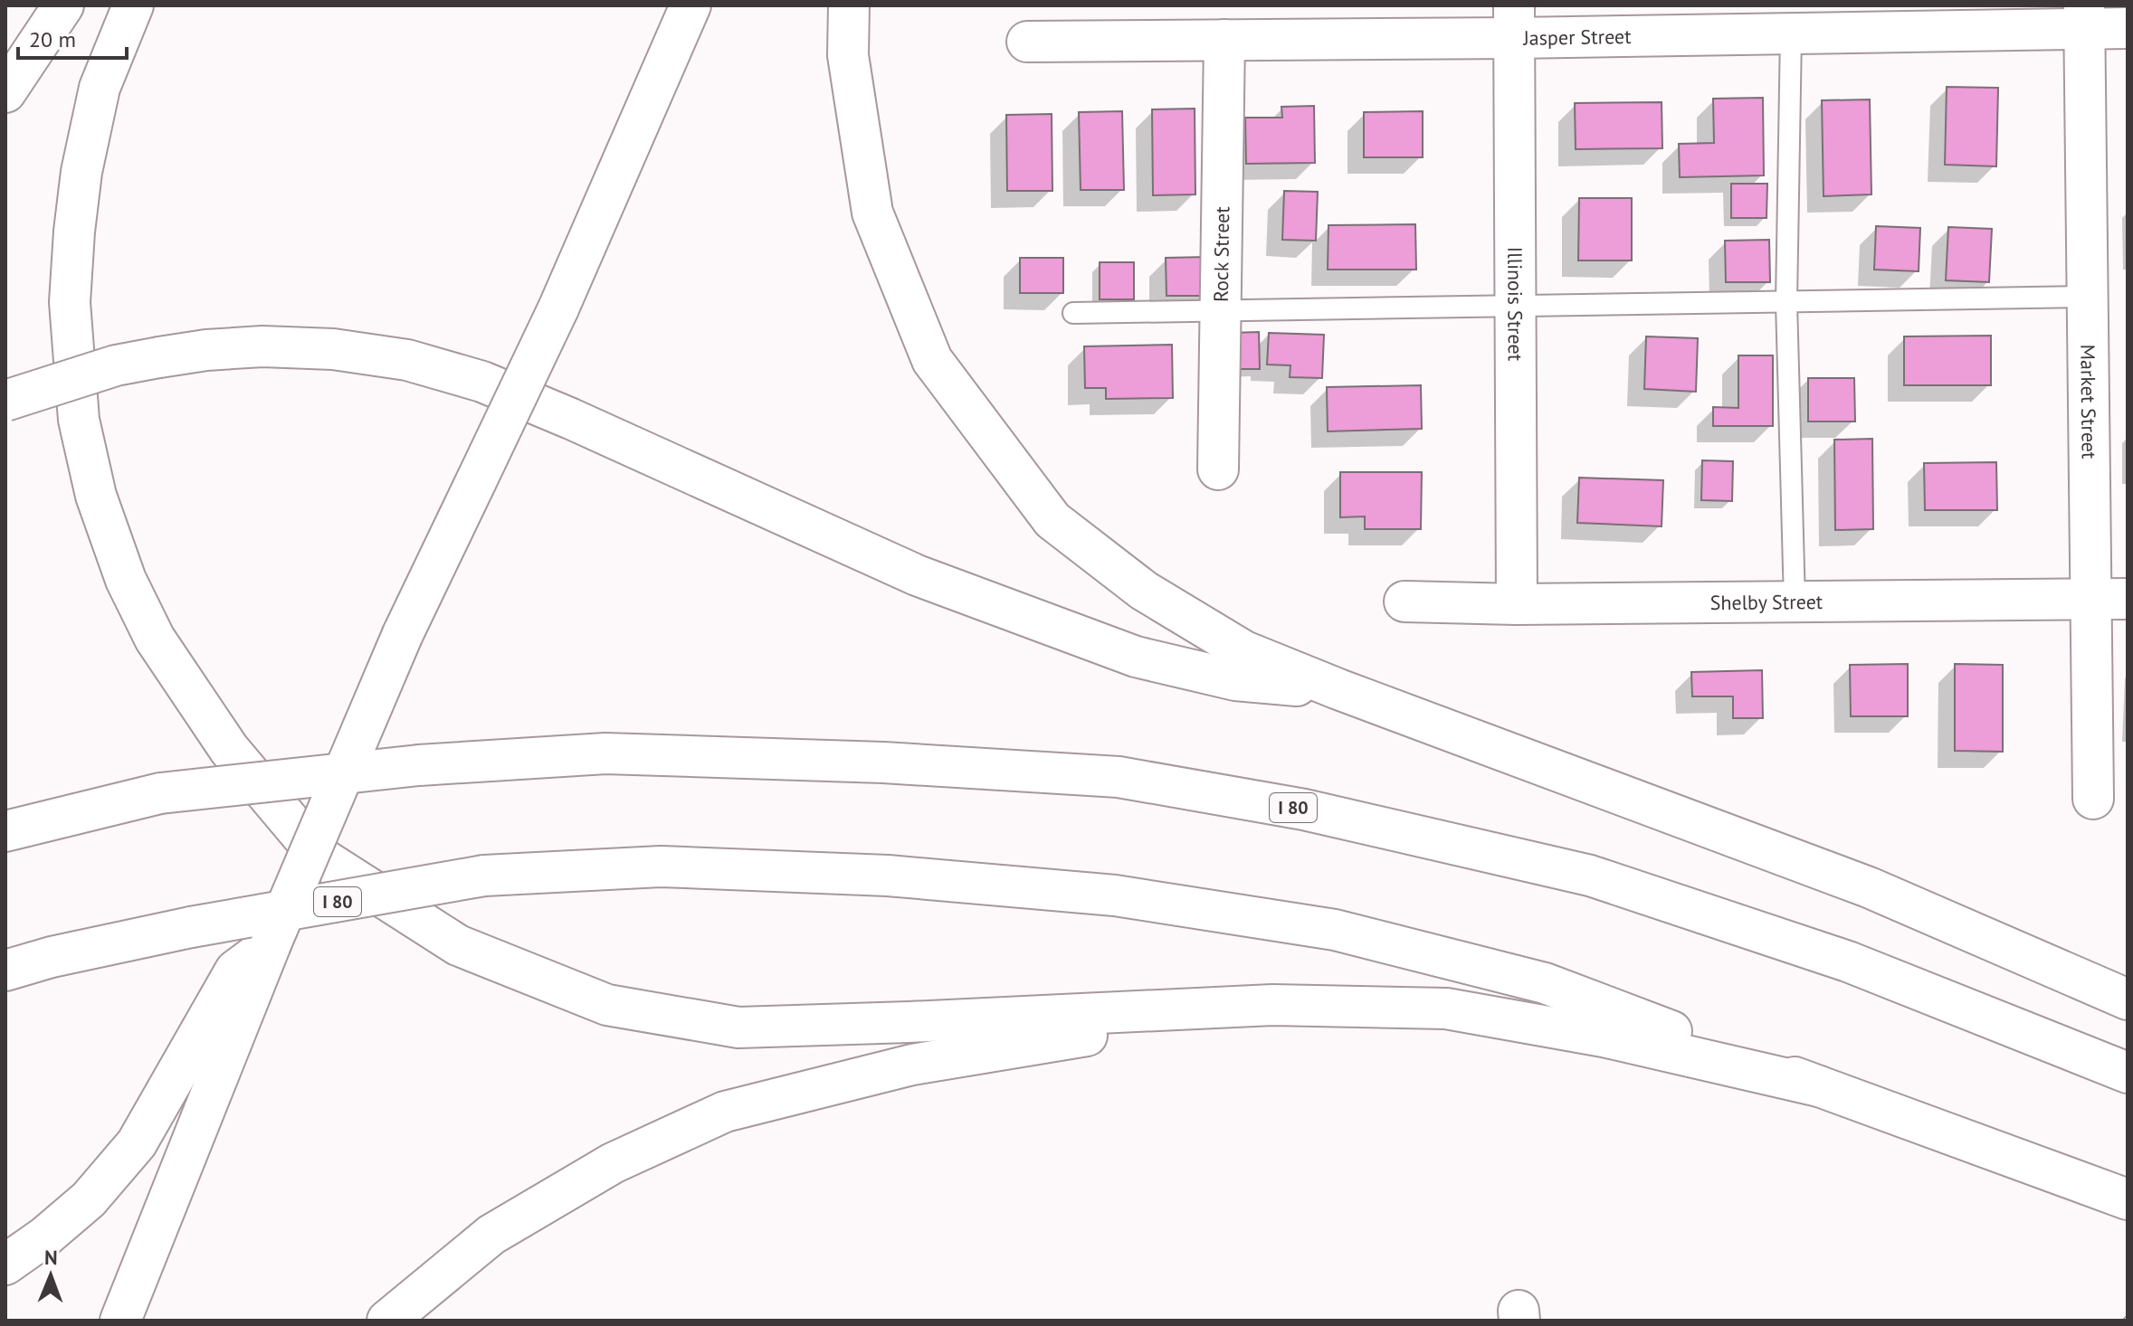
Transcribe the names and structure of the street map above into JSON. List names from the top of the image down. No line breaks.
{"streets":{"main road":["Jasper Street","Rock Street","Illinois Street","Market Street","Shelby Street","I 80"]},"crossings":[["Jasper Street","Rock Street"],["Jasper Street","Illinois Street"],["Jasper Street","Market Street"],["Illinois Street","Shelby Street"],["Market Street","Shelby Street"]],"scale_bar":"20 m","north":"top"}
